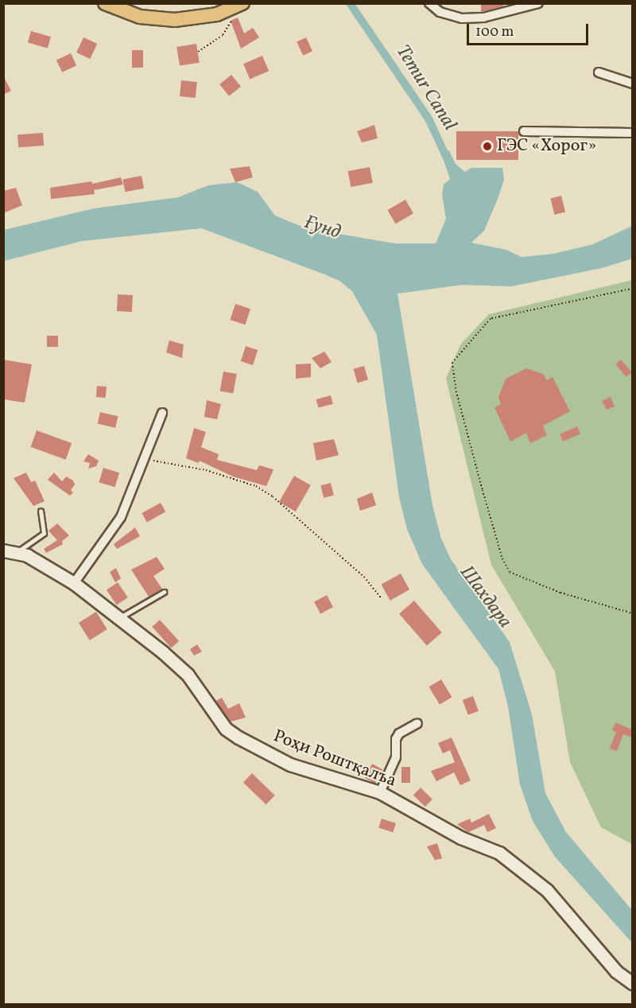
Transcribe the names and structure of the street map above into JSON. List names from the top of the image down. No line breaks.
{"streets":{"main road":["Роҳи Роштқалъа"]},"water":["Temur Canal","Ғунд","Шахдара"],"places":["ГЭС «Хорог»"],"scale_bar":"100 m"}
